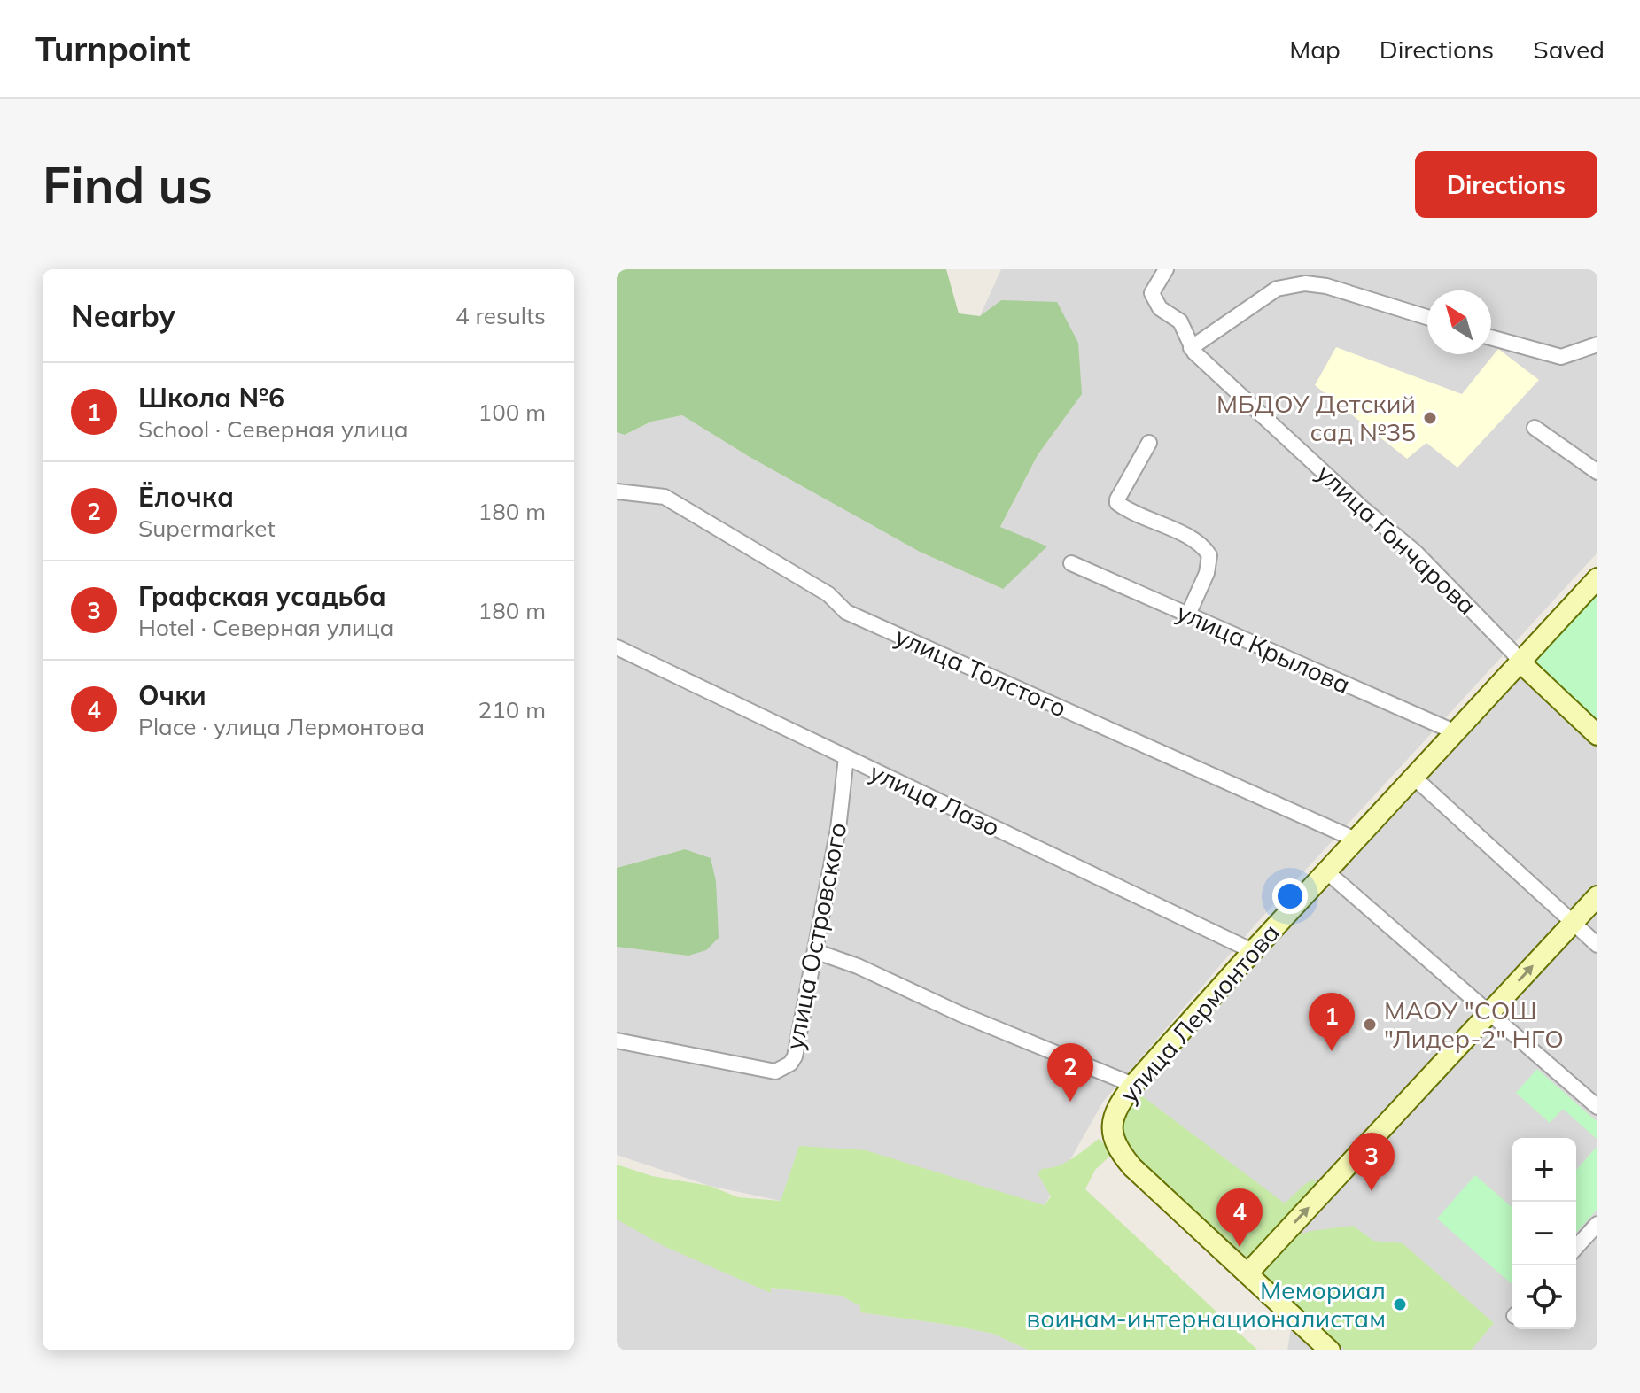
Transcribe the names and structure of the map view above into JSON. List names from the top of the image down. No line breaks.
{"streets":{"main road":["улица Гончарова","улица Лермонтова"],"street":["улица Крылова","улица Толстого","улица Лазо","улица Островского"]},"crossings":[["улица Гончарова","улица Лермонтова"],["улица Крылова","улица Лермонтова"],["улица Толстого","улица Лермонтова"],["улица Лазо","улица Островского"],["улица Лазо","улица Лермонтова"],["улица Островского","улица Лермонтова"]],"places":["МБДОУ Детский сад №35","МАОУ \"СОШ \"Лидер-2\" НГО","Мемориал воинам-интернационалистам"],"north":"top left","page":{"header":"Turnpoint","nav":["Map","Directions","Saved"],"buttons":"Directions","title":"Find us","heading":["Nearby","4 results"],"list":[{"mark":"1","name":"Школа №6","note":"School · Северная улица","value":"100 m"},{"mark":"2","name":"Ёлочка","note":"Supermarket","value":"180 m"},{"mark":"3","name":"Графская усадьба","note":"Hotel · Северная улица","value":"180 m"},{"mark":"4","name":"Очки","note":"Place · улица Лермонтова","value":"210 m"}],"pins":["1","2","3","4"],"map_buttons":["+","−"]}}
